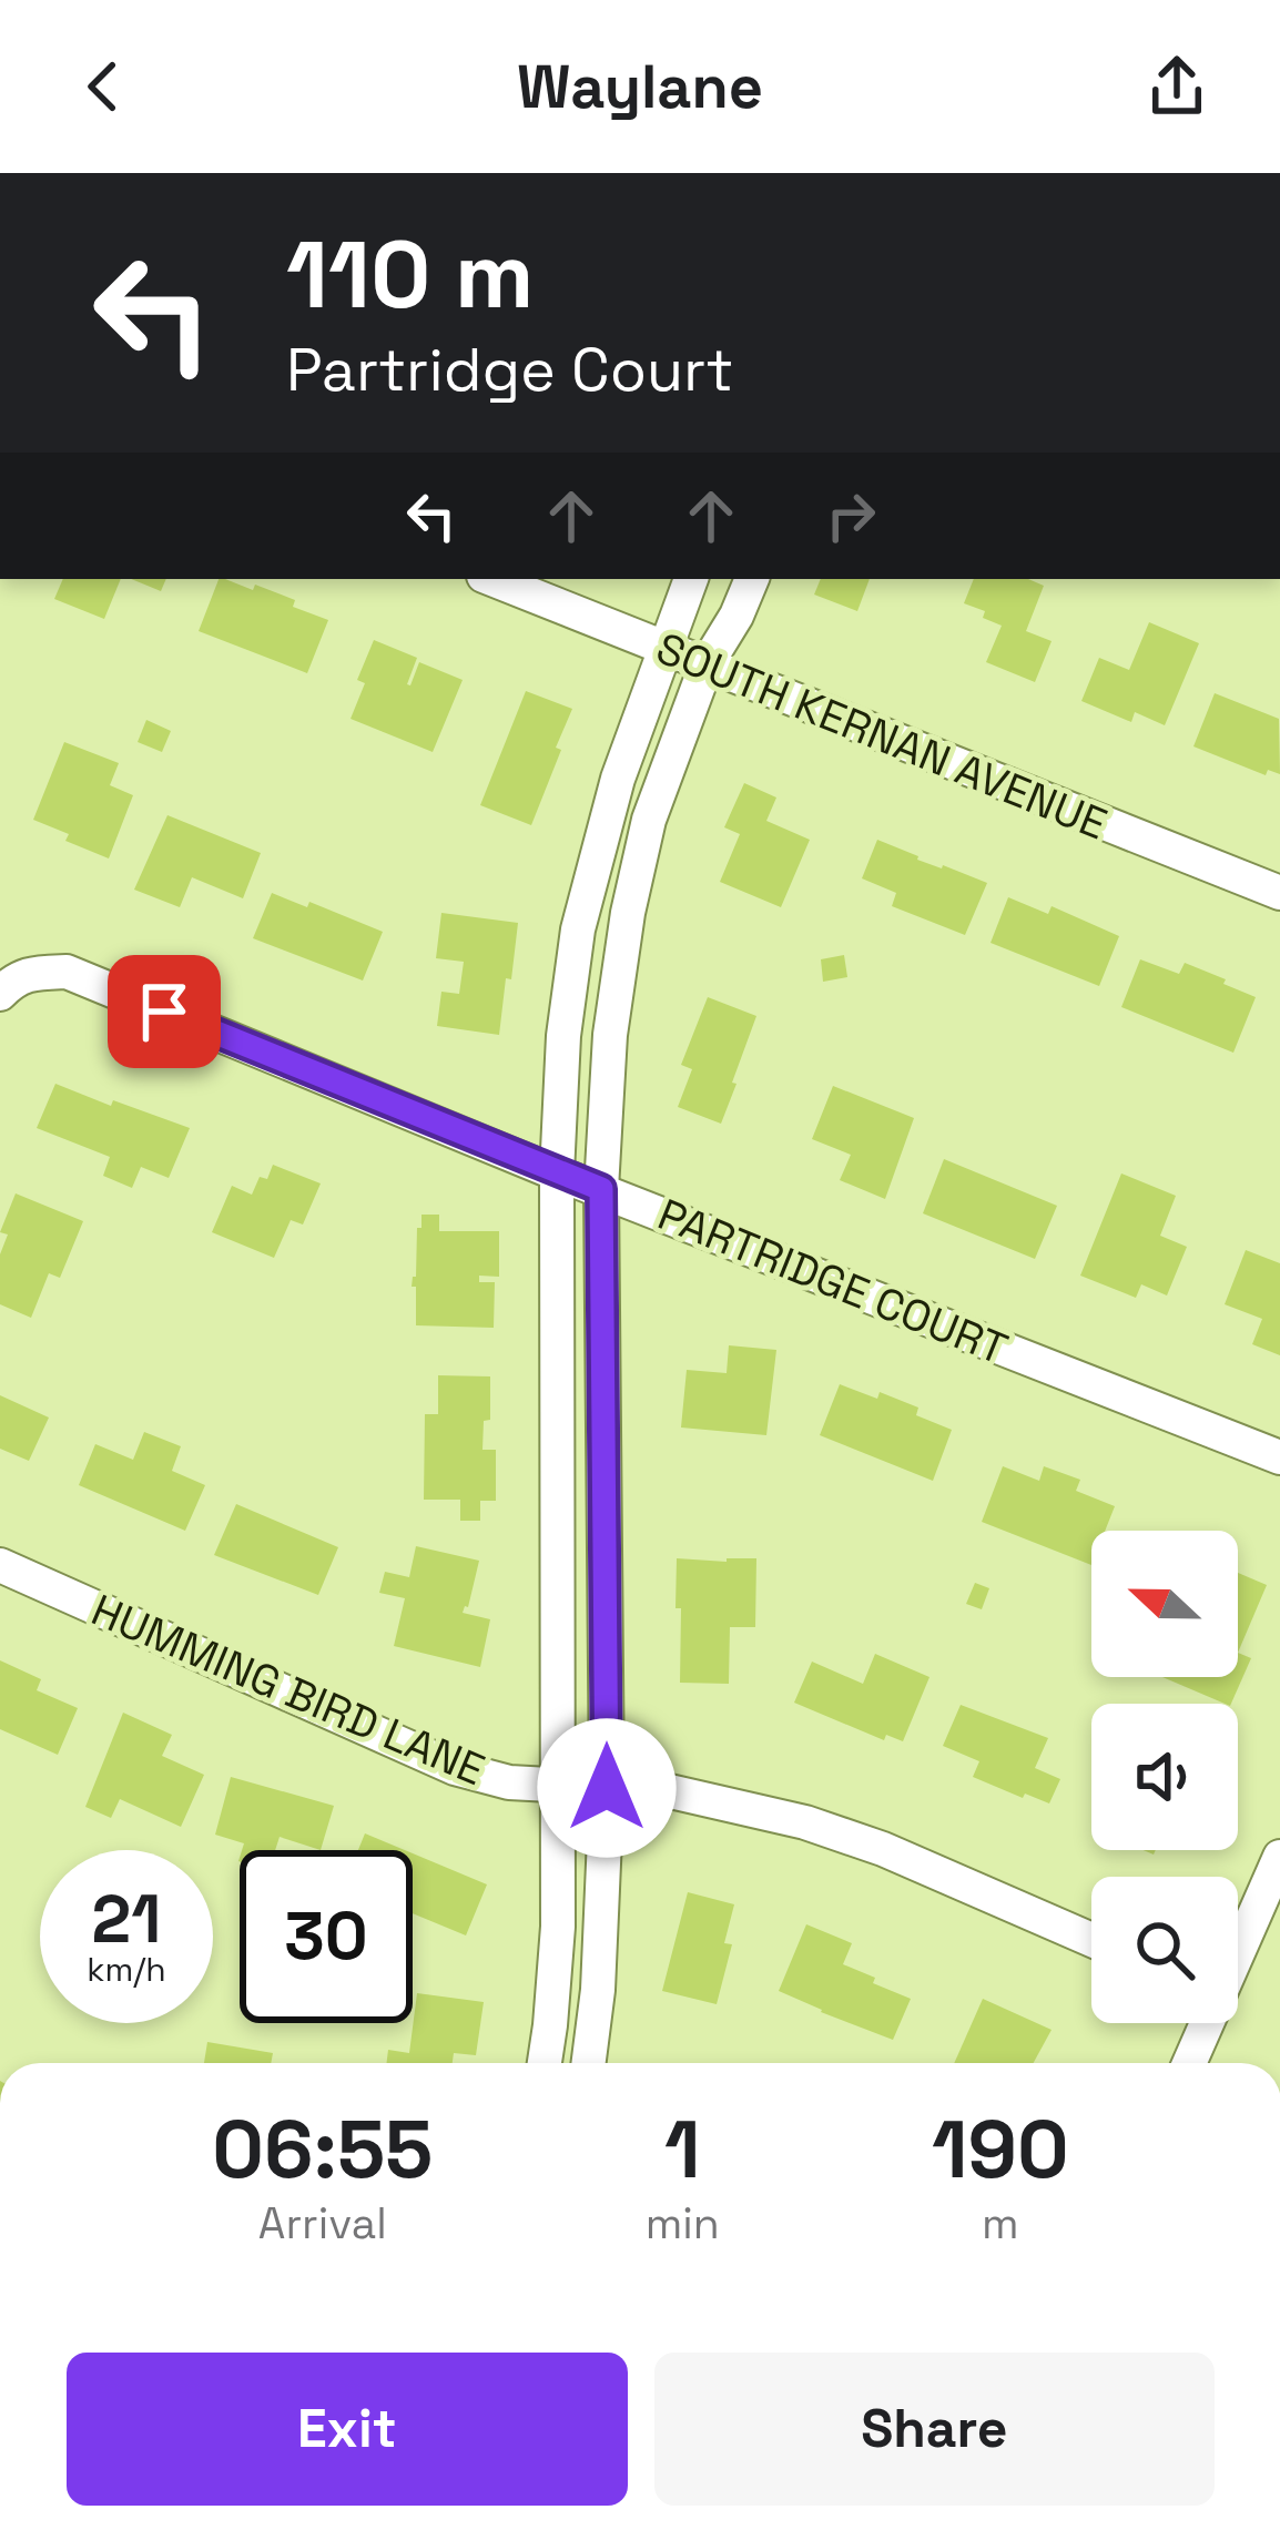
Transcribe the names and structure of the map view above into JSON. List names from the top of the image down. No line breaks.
{"streets":{"street":["SOUTH KERNAN AVENUE","PARTRIDGE COURT","HUMMING BIRD LANE"]},"north":"left","page":{"header":"Waylane","turn":["110 m","Partridge Court"],"speed":"21 km/h","limit":"30","eta":["06:55","Arrival","1","min","190","m"],"buttons":["Exit","Share"]}}
